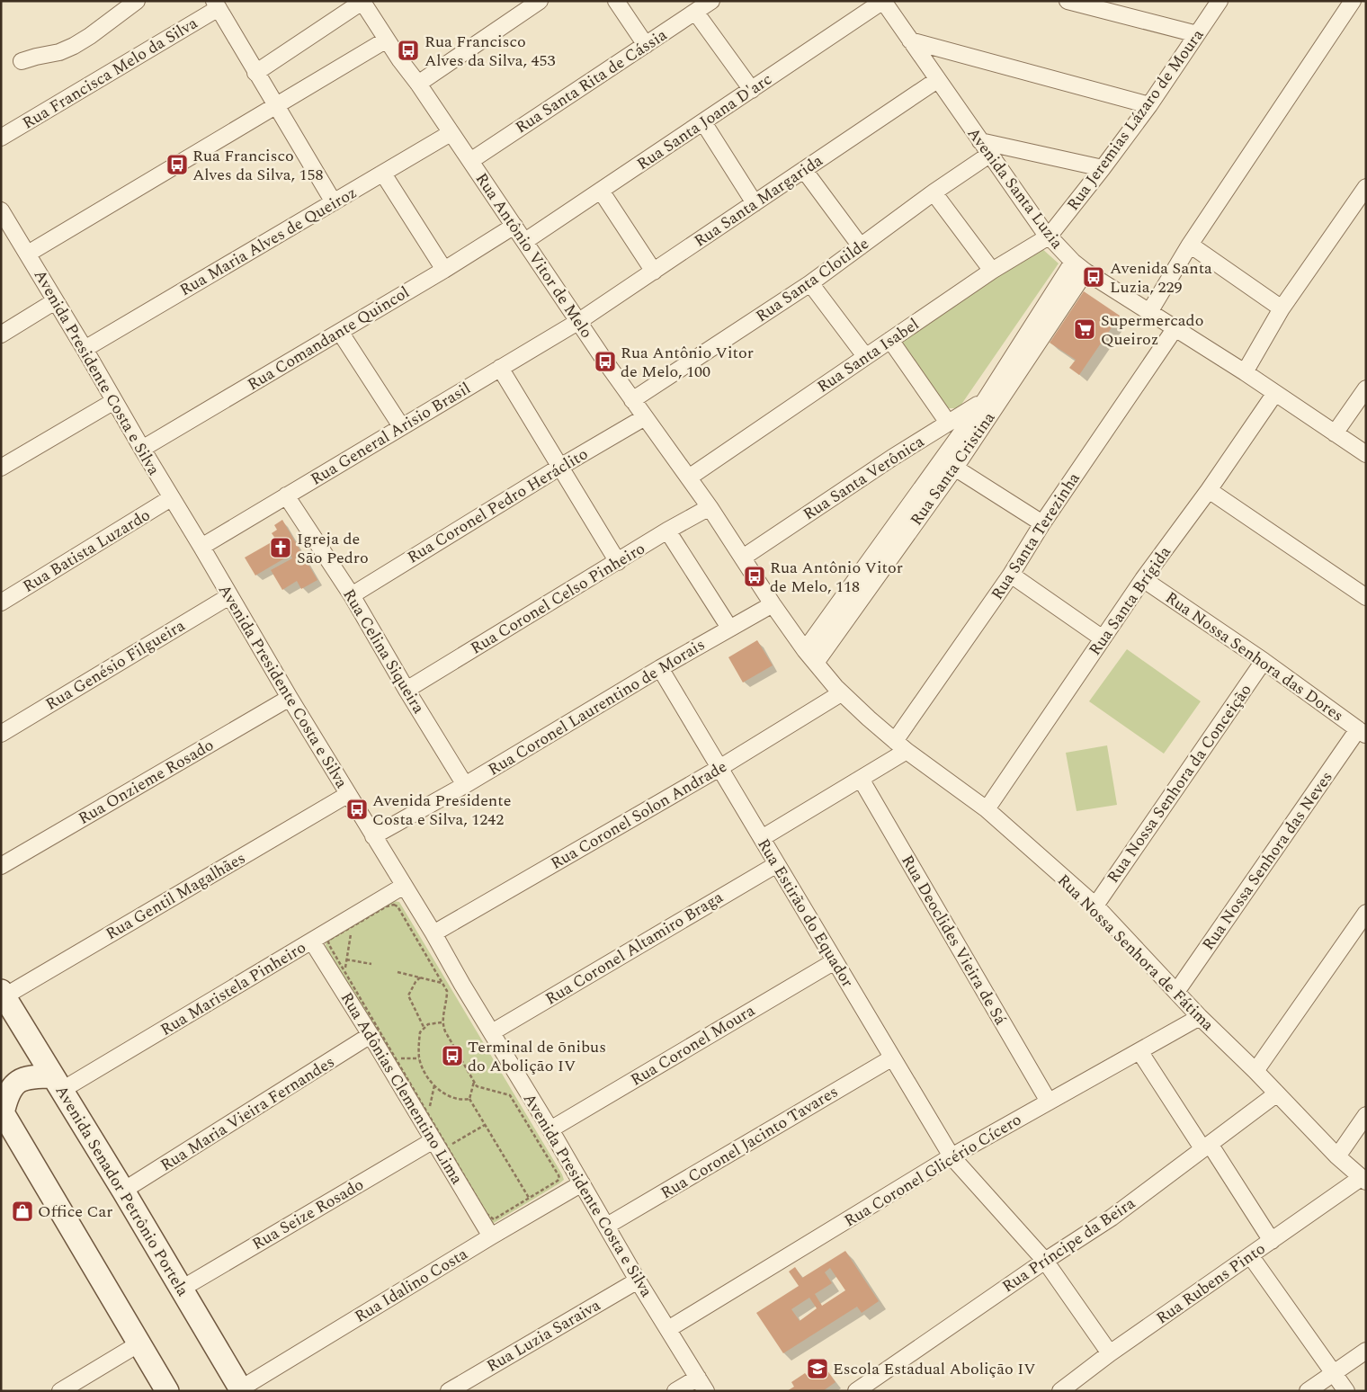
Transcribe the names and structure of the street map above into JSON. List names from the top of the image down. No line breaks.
{"streets":{"street":["Rua Francisca Melo da Silva","Rua Santa Rita de Cássia","Rua Jeremias Lázaro de Moura","Rua Santa Joana D'arc","Avenida Santa Luzia","Rua Santa Margarida","Rua Maria Alves de Queiroz","Rua Antônio Vitor de Melo","Rua Santa Clotilde","Rua Comandante Quincol","Rua Santa Isabel","Avenida Presidente Costa e Silva","Rua General Arisio Brasil","Rua Santa Cristina","Rua Santa Verônica","Rua Coronel Pedro Heráclito","Rua Santa Terezinha","Rua Batista Luzardo","Rua Coronel Celso Pinheiro","Rua Santa Brígida","Rua Celina Siqueira","Rua Nossa Senhora das Dores","Rua Genésio Filgueira","Rua Coronel Laurentino de Morais","Rua Onzieme Rosado","Rua Nossa Senhora da Conceição","Rua Coronel Solon Andrade","Rua Nossa Senhora das Neves","Rua Gentil Magalhães","Rua Estirão do Equador","Rua Deoclides Vieira de Sá","Rua Coronel Altamiro Braga","Rua Nossa Senhora de Fátima","Rua Maristela Pinheiro","Rua Coronel Moura","Rua Adônias Clementino Lima","Rua Maria Vieira Fernandes","Rua Coronel Jacinto Tavares","Rua Coronel Glicério Cícero","Avenida Senador Petrônio Portela","Rua Seize Rosado","Rua Príncipe da Beira","Rua Rubens Pinto","Rua Idalino Costa","Rua Luzia Saraiva"]},"crossings":[["Rua Santa Rita de Cássia","Rua Antônio Vitor de Melo"],["Rua Jeremias Lázaro de Moura","Avenida Santa Luzia"],["Rua Jeremias Lázaro de Moura","Rua Santa Isabel"],["Rua Santa Joana D'arc","Avenida Santa Luzia"],["Rua Santa Joana D'arc","Rua Antônio Vitor de Melo"],["Avenida Santa Luzia","Rua Santa Margarida"],["Avenida Santa Luzia","Rua Santa Clotilde"],["Avenida Santa Luzia","Rua Santa Isabel"],["Avenida Santa Luzia","Rua Santa Cristina"],["Avenida Santa Luzia","Rua Santa Terezinha"],["Avenida Santa Luzia","Rua Santa Brígida"],["Rua Santa Margarida","Rua Antônio Vitor de Melo"],["Rua Santa Margarida","Rua General Arisio Brasil"],["Rua Maria Alves de Queiroz","Rua Antônio Vitor de Melo"],["Rua Maria Alves de Queiroz","Avenida Presidente Costa e Silva"],["Rua Antônio Vitor de Melo","Rua Santa Clotilde"],["Rua Antônio Vitor de Melo","Rua Comandante Quincol"],["Rua Antônio Vitor de Melo","Rua Santa Isabel"],["Rua Antônio Vitor de Melo","Rua General Arisio Brasil"],["Rua Antônio Vitor de Melo","Rua Santa Cristina"],["Rua Antônio Vitor de Melo","Rua Santa Verônica"],["Rua Antônio Vitor de Melo","Rua Coronel Pedro Heráclito"],["Rua Antônio Vitor de Melo","Rua Coronel Celso Pinheiro"],["Rua Antônio Vitor de Melo","Rua Coronel Laurentino de Morais"],["Rua Antônio Vitor de Melo","Rua Nossa Senhora de Fátima"],["Rua Comandante Quincol","Avenida Presidente Costa e Silva"],["Avenida Presidente Costa e Silva","Rua General Arisio Brasil"],["Avenida Presidente Costa e Silva","Rua Batista Luzardo"],["Avenida Presidente Costa e Silva","Rua Genésio Filgueira"],["Avenida Presidente Costa e Silva","Rua Coronel Laurentino de Morais"],["Avenida Presidente Costa e Silva","Rua Onzieme Rosado"],["Avenida Presidente Costa e Silva","Rua Coronel Solon Andrade"],["Avenida Presidente Costa e Silva","Rua Gentil Magalhães"],["Avenida Presidente Costa e Silva","Rua Coronel Altamiro Braga"],["Avenida Presidente Costa e Silva","Rua Maristela Pinheiro"],["Avenida Presidente Costa e Silva","Rua Coronel Moura"],["Avenida Presidente Costa e Silva","Rua Coronel Jacinto Tavares"],["Avenida Presidente Costa e Silva","Rua Coronel Glicério Cícero"],["Avenida Presidente Costa e Silva","Rua Idalino Costa"],["Avenida Presidente Costa e Silva","Rua Luzia Saraiva"],["Rua General Arisio Brasil","Rua Celina Siqueira"],["Rua Santa Cristina","Rua Santa Verônica"],["Rua Santa Cristina","Rua Nossa Senhora de Fátima"],["Rua Coronel Pedro Heráclito","Rua Celina Siqueira"],["Rua Santa Terezinha","Rua Nossa Senhora de Fátima"],["Rua Coronel Celso Pinheiro","Rua Celina Siqueira"],["Rua Santa Brígida","Rua Nossa Senhora das Dores"],["Rua Santa Brígida","Rua Nossa Senhora de Fátima"],["Rua Celina Siqueira","Rua Coronel Laurentino de Morais"],["Rua Nossa Senhora das Dores","Rua Nossa Senhora da Conceição"],["Rua Nossa Senhora das Dores","Rua Nossa Senhora das Neves"],["Rua Coronel Laurentino de Morais","Rua Estirão do Equador"],["Rua Nossa Senhora da Conceição","Rua Nossa Senhora de Fátima"],["Rua Coronel Solon Andrade","Rua Estirão do Equador"],["Rua Coronel Solon Andrade","Rua Nossa Senhora de Fátima"],["Rua Nossa Senhora das Neves","Rua Nossa Senhora de Fátima"],["Rua Gentil Magalhães","Avenida Senador Petrônio Portela"],["Rua Estirão do Equador","Rua Coronel Altamiro Braga"],["Rua Estirão do Equador","Rua Coronel Moura"],["Rua Estirão do Equador","Rua Coronel Jacinto Tavares"],["Rua Estirão do Equador","Rua Coronel Glicério Cícero"],["Rua Estirão do Equador","Rua Príncipe da Beira"],["Rua Estirão do Equador","Rua Rubens Pinto"],["Rua Deoclides Vieira de Sá","Rua Coronel Glicério Cícero"],["Rua Nossa Senhora de Fátima","Rua Coronel Glicério Cícero"],["Rua Nossa Senhora de Fátima","Rua Príncipe da Beira"],["Rua Nossa Senhora de Fátima","Rua Rubens Pinto"],["Rua Maristela Pinheiro","Rua Adônias Clementino Lima"],["Rua Maristela Pinheiro","Avenida Senador Petrônio Portela"],["Rua Adônias Clementino Lima","Rua Maria Vieira Fernandes"],["Rua Adônias Clementino Lima","Rua Seize Rosado"],["Rua Adônias Clementino Lima","Rua Idalino Costa"],["Rua Maria Vieira Fernandes","Avenida Senador Petrônio Portela"],["Avenida Senador Petrônio Portela","Rua Seize Rosado"],["Avenida Senador Petrônio Portela","Rua Idalino Costa"]],"places":{"bus stop":["Rua Francisco Alves da Silva, 453","Rua Francisco Alves da Silva, 158","Avenida Santa Luzia, 229","Rua Antônio Vitor de Melo, 100","Rua Antônio Vitor de Melo, 118","Avenida Presidente Costa e Silva, 1242","Terminal de õnibus do Abolição IV"],"supermarket":["Supermercado Queiroz"],"church":["Igreja de São Pedro"],"shop":["Office Car"],"school or university":["Escola Estadual Abolição IV"]}}
